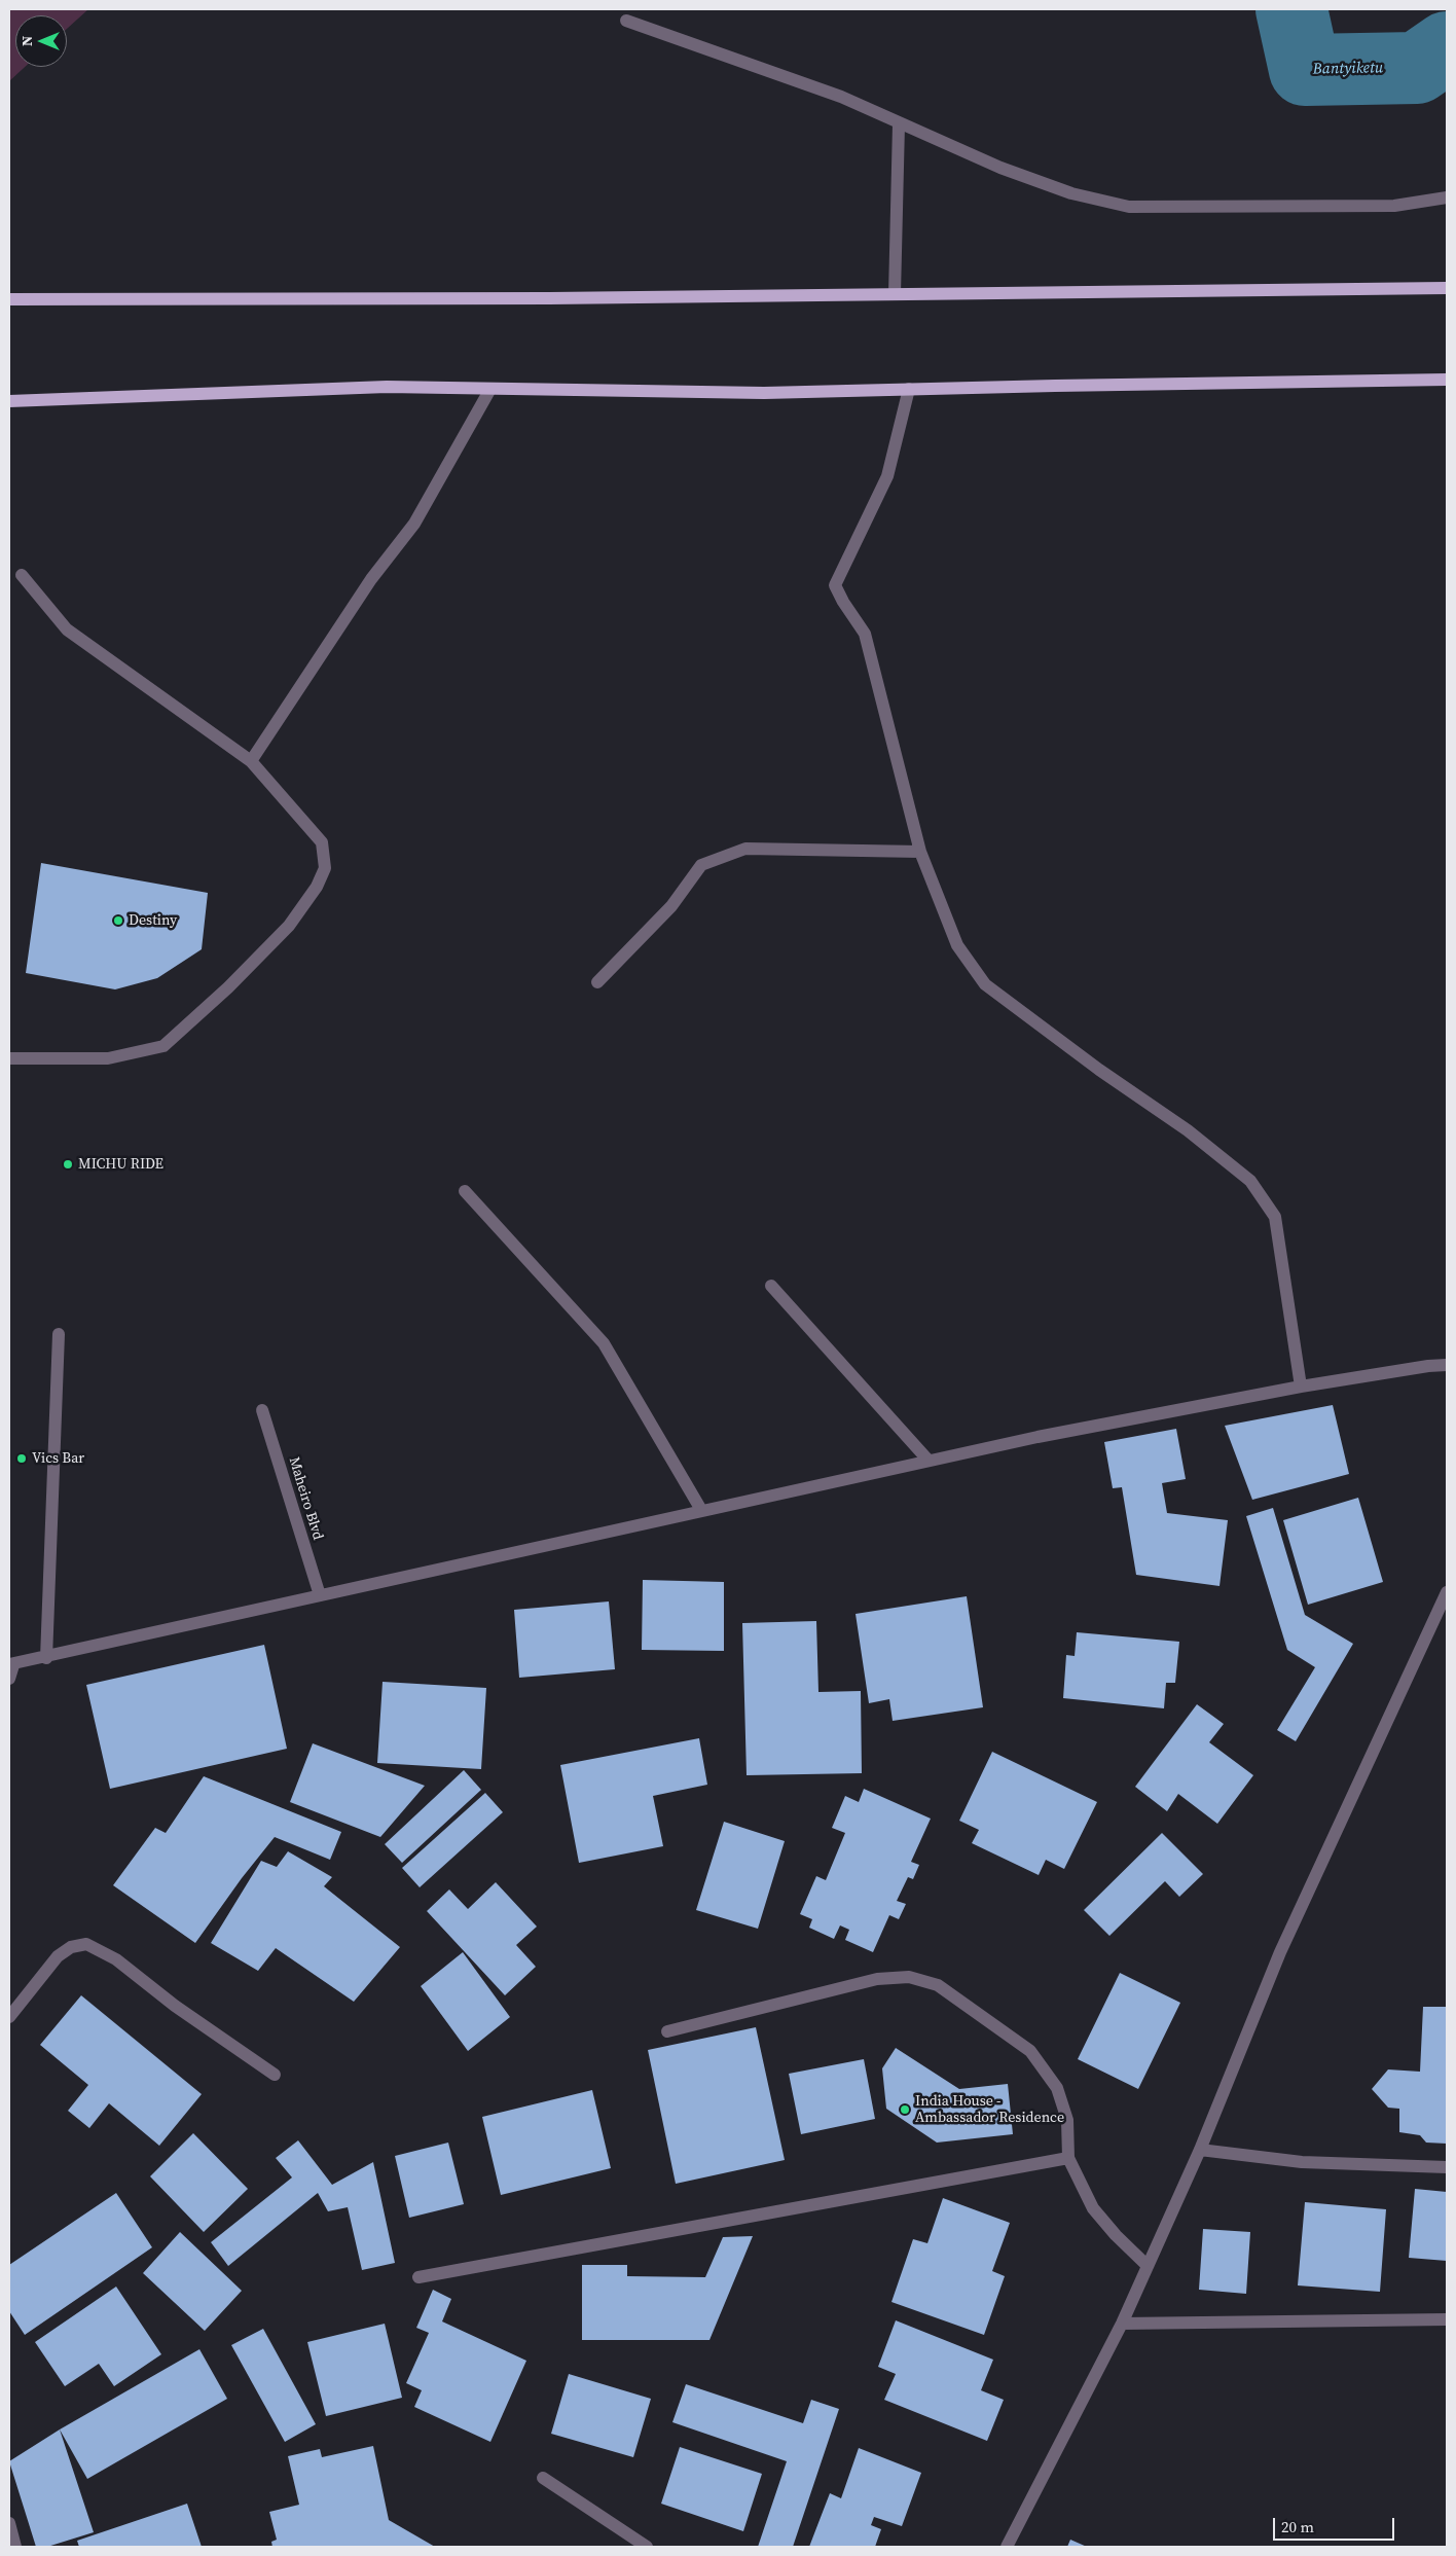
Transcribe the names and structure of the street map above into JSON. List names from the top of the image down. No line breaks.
{"streets":{"street":["Maheiro Blvd"]},"water":["Bantyiketu"],"places":["Destiny","MICHU RIDE","Vics Bar","India House - Ambassador Residence"],"scale_bar":"20 m","north":"left"}
